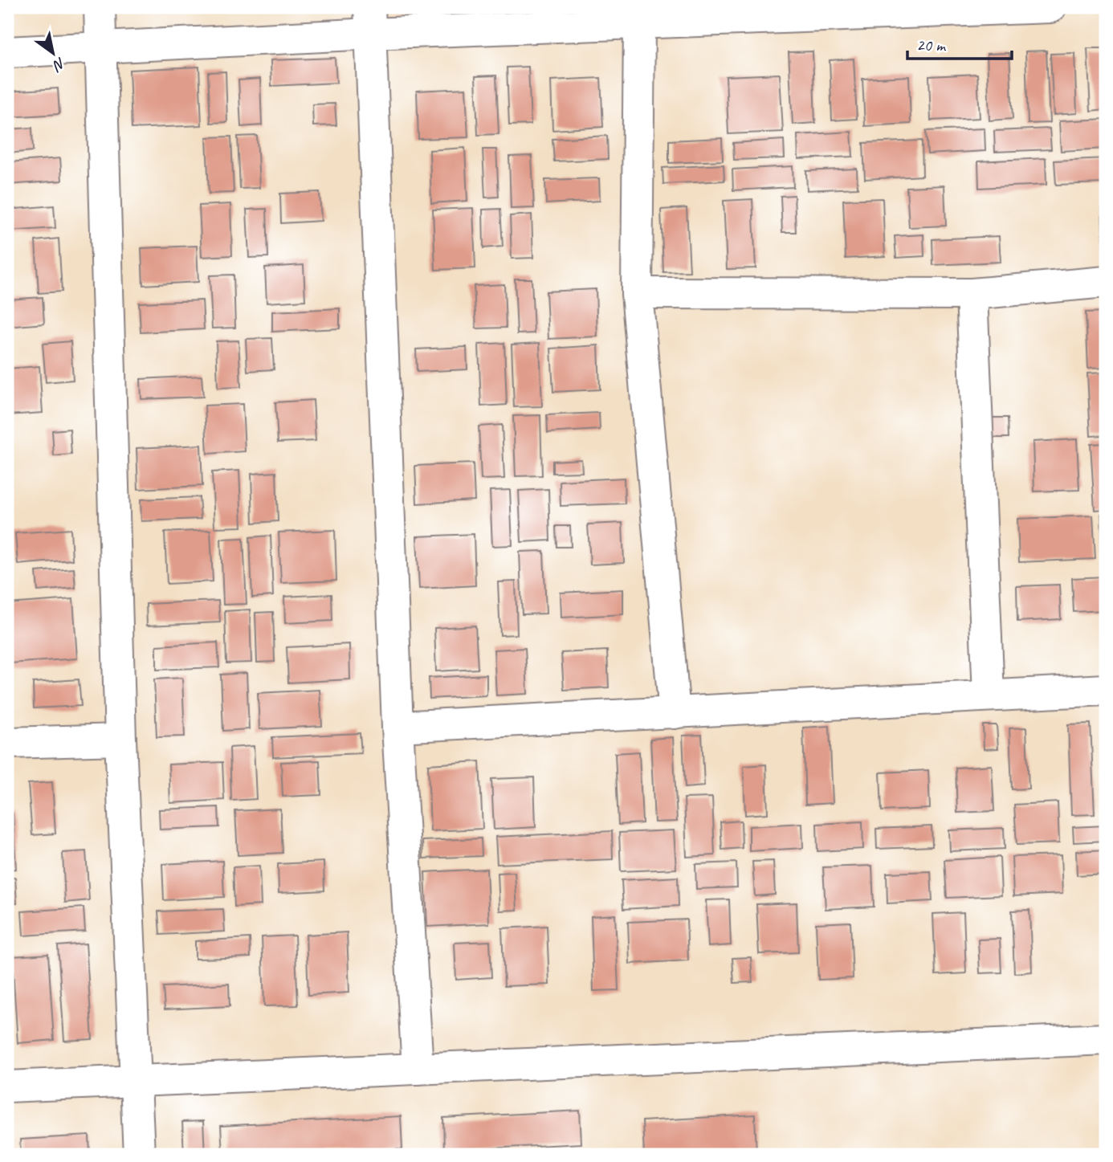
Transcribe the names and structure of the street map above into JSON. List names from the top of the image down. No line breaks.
{"scale_bar":"20 m","north":"bottom right"}
